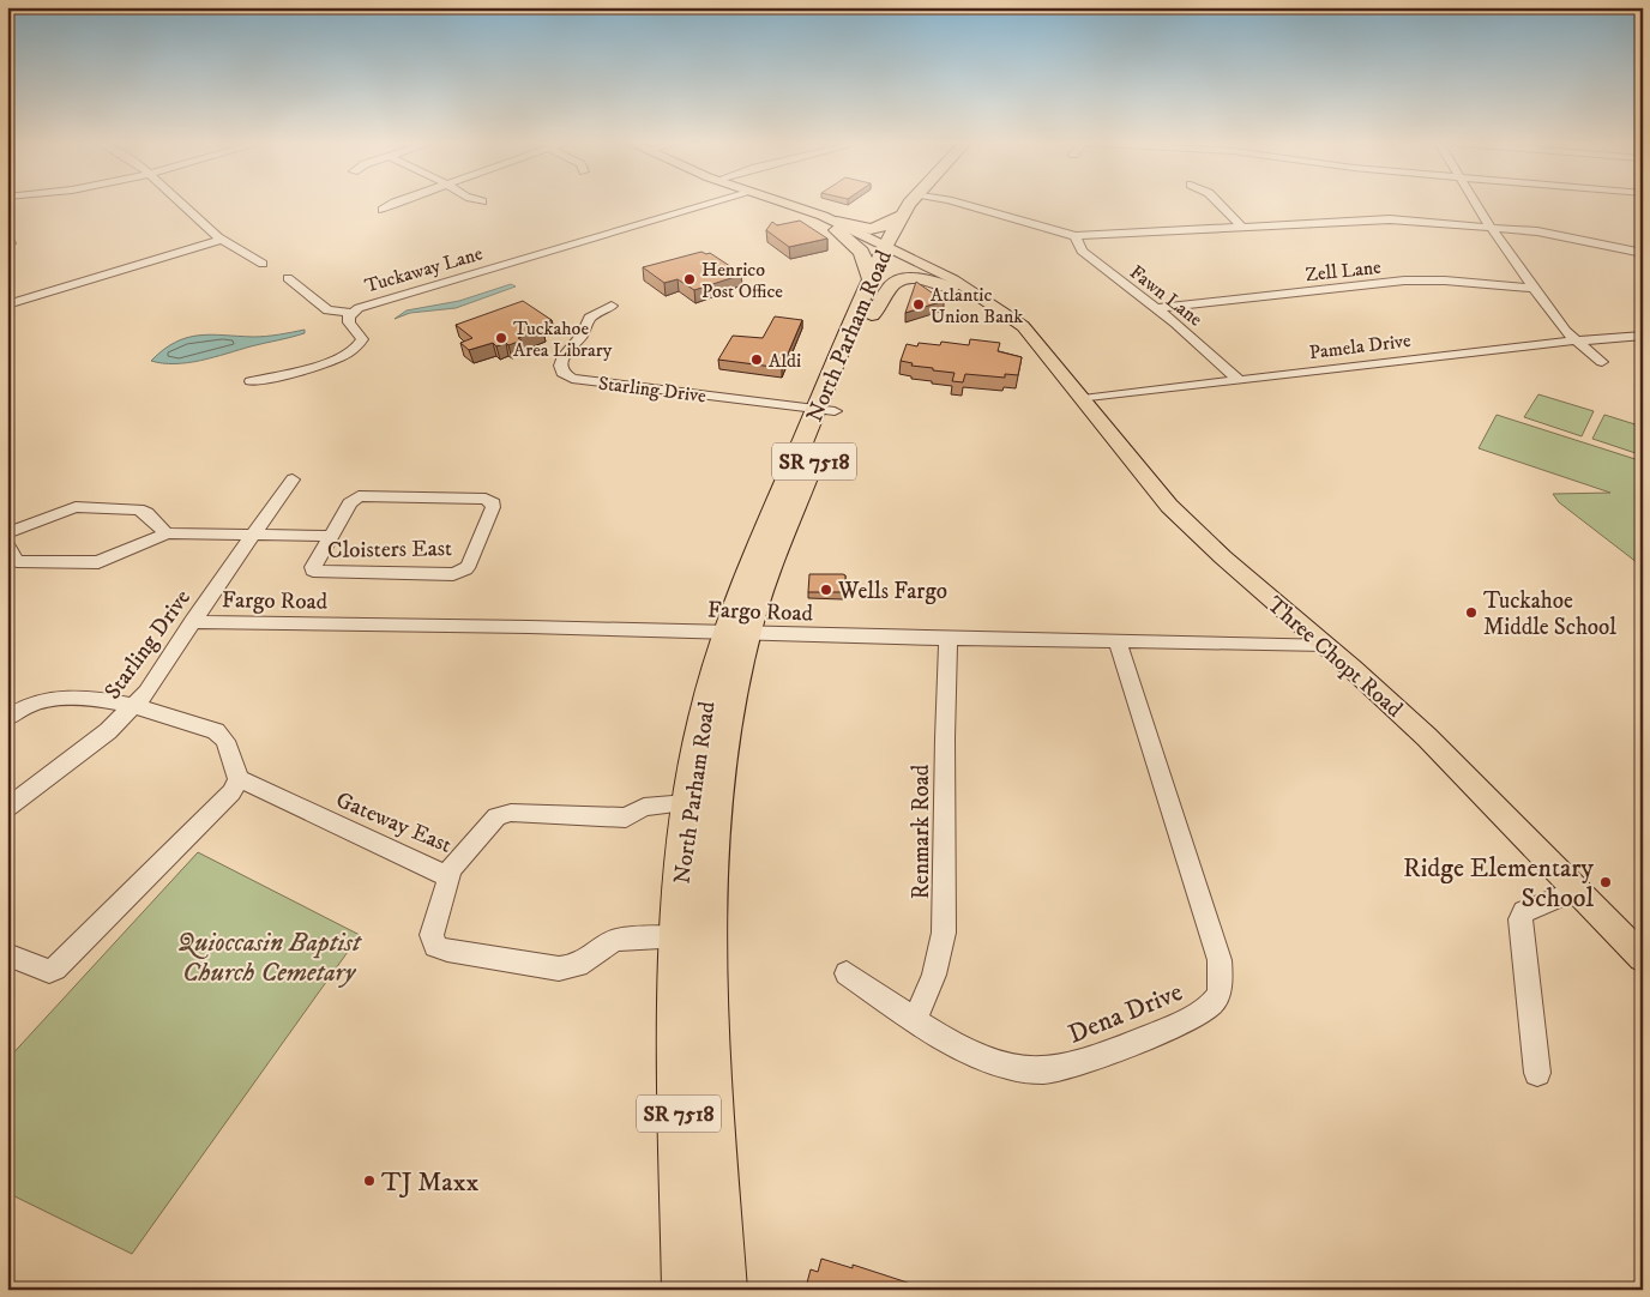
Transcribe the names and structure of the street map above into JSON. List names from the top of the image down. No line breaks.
{"streets":{"highway":["North Parham Road","SR 7518"],"main road":["Three Chopt Road"],"street":["Tuckaway Lane","Zell Lane","Fawn Lane","Pamela Drive","Starling Drive","Cloisters East","Fargo Road","Gateway East","Renmark Road","Dena Drive"]},"crossings":[["Zell Lane","Fawn Lane"],["Fawn Lane","Pamela Drive"],["North Parham Road","Starling Drive"],["North Parham Road","Fargo Road"],["North Parham Road","Three Chopt Road"],["North Parham Road","Gateway East"],["Pamela Drive","Three Chopt Road"],["Starling Drive","Cloisters East"],["Starling Drive","Fargo Road"],["Fargo Road","Three Chopt Road"],["Fargo Road","Renmark Road"],["Fargo Road","Dena Drive"],["Renmark Road","Dena Drive"]],"parks":["Quioccasin Baptist Church Cemetary"],"places":["Henrico Post Office","Atlantic Union Bank","Tuckahoe Area Library","Aldi","Wells Fargo","Tuckahoe Middle School","Ridge Elementary School","TJ Maxx"]}
